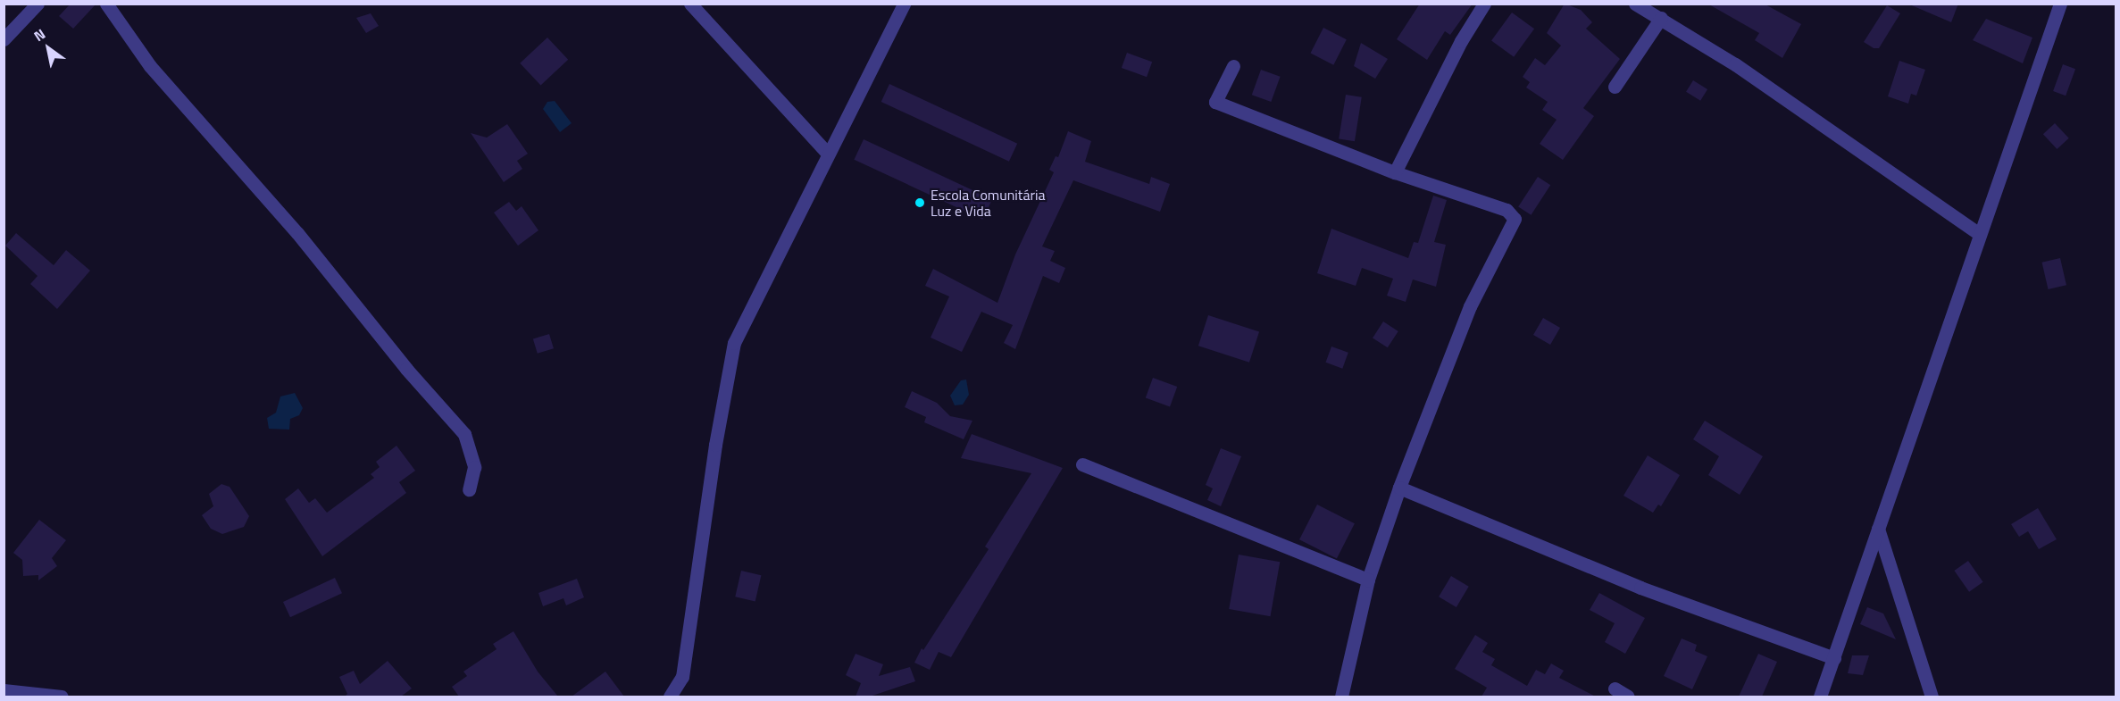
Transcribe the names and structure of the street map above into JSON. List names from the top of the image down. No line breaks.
{"places":["Escola Comunitária Luz e Vida"],"north":"top left"}
